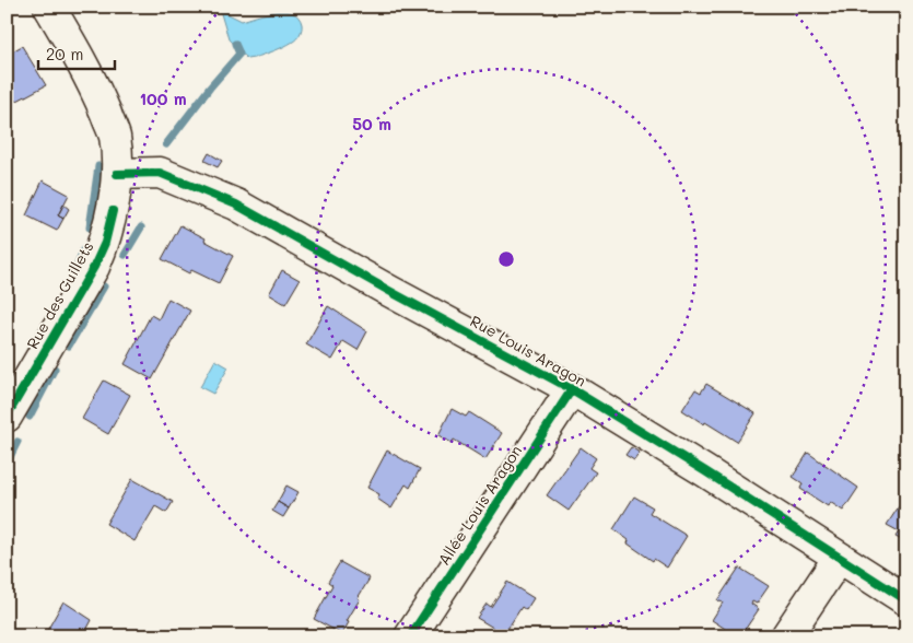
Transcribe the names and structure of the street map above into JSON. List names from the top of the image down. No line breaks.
{"streets":{"street":["Rue des Guillets","Rue Louis Aragon","Allée Louis Aragon"]},"crossings":[["Rue des Guillets","Rue Louis Aragon"],["Rue Louis Aragon","Allée Louis Aragon"]],"scale_bar":"20 m","rings":["100 m","50 m"]}
